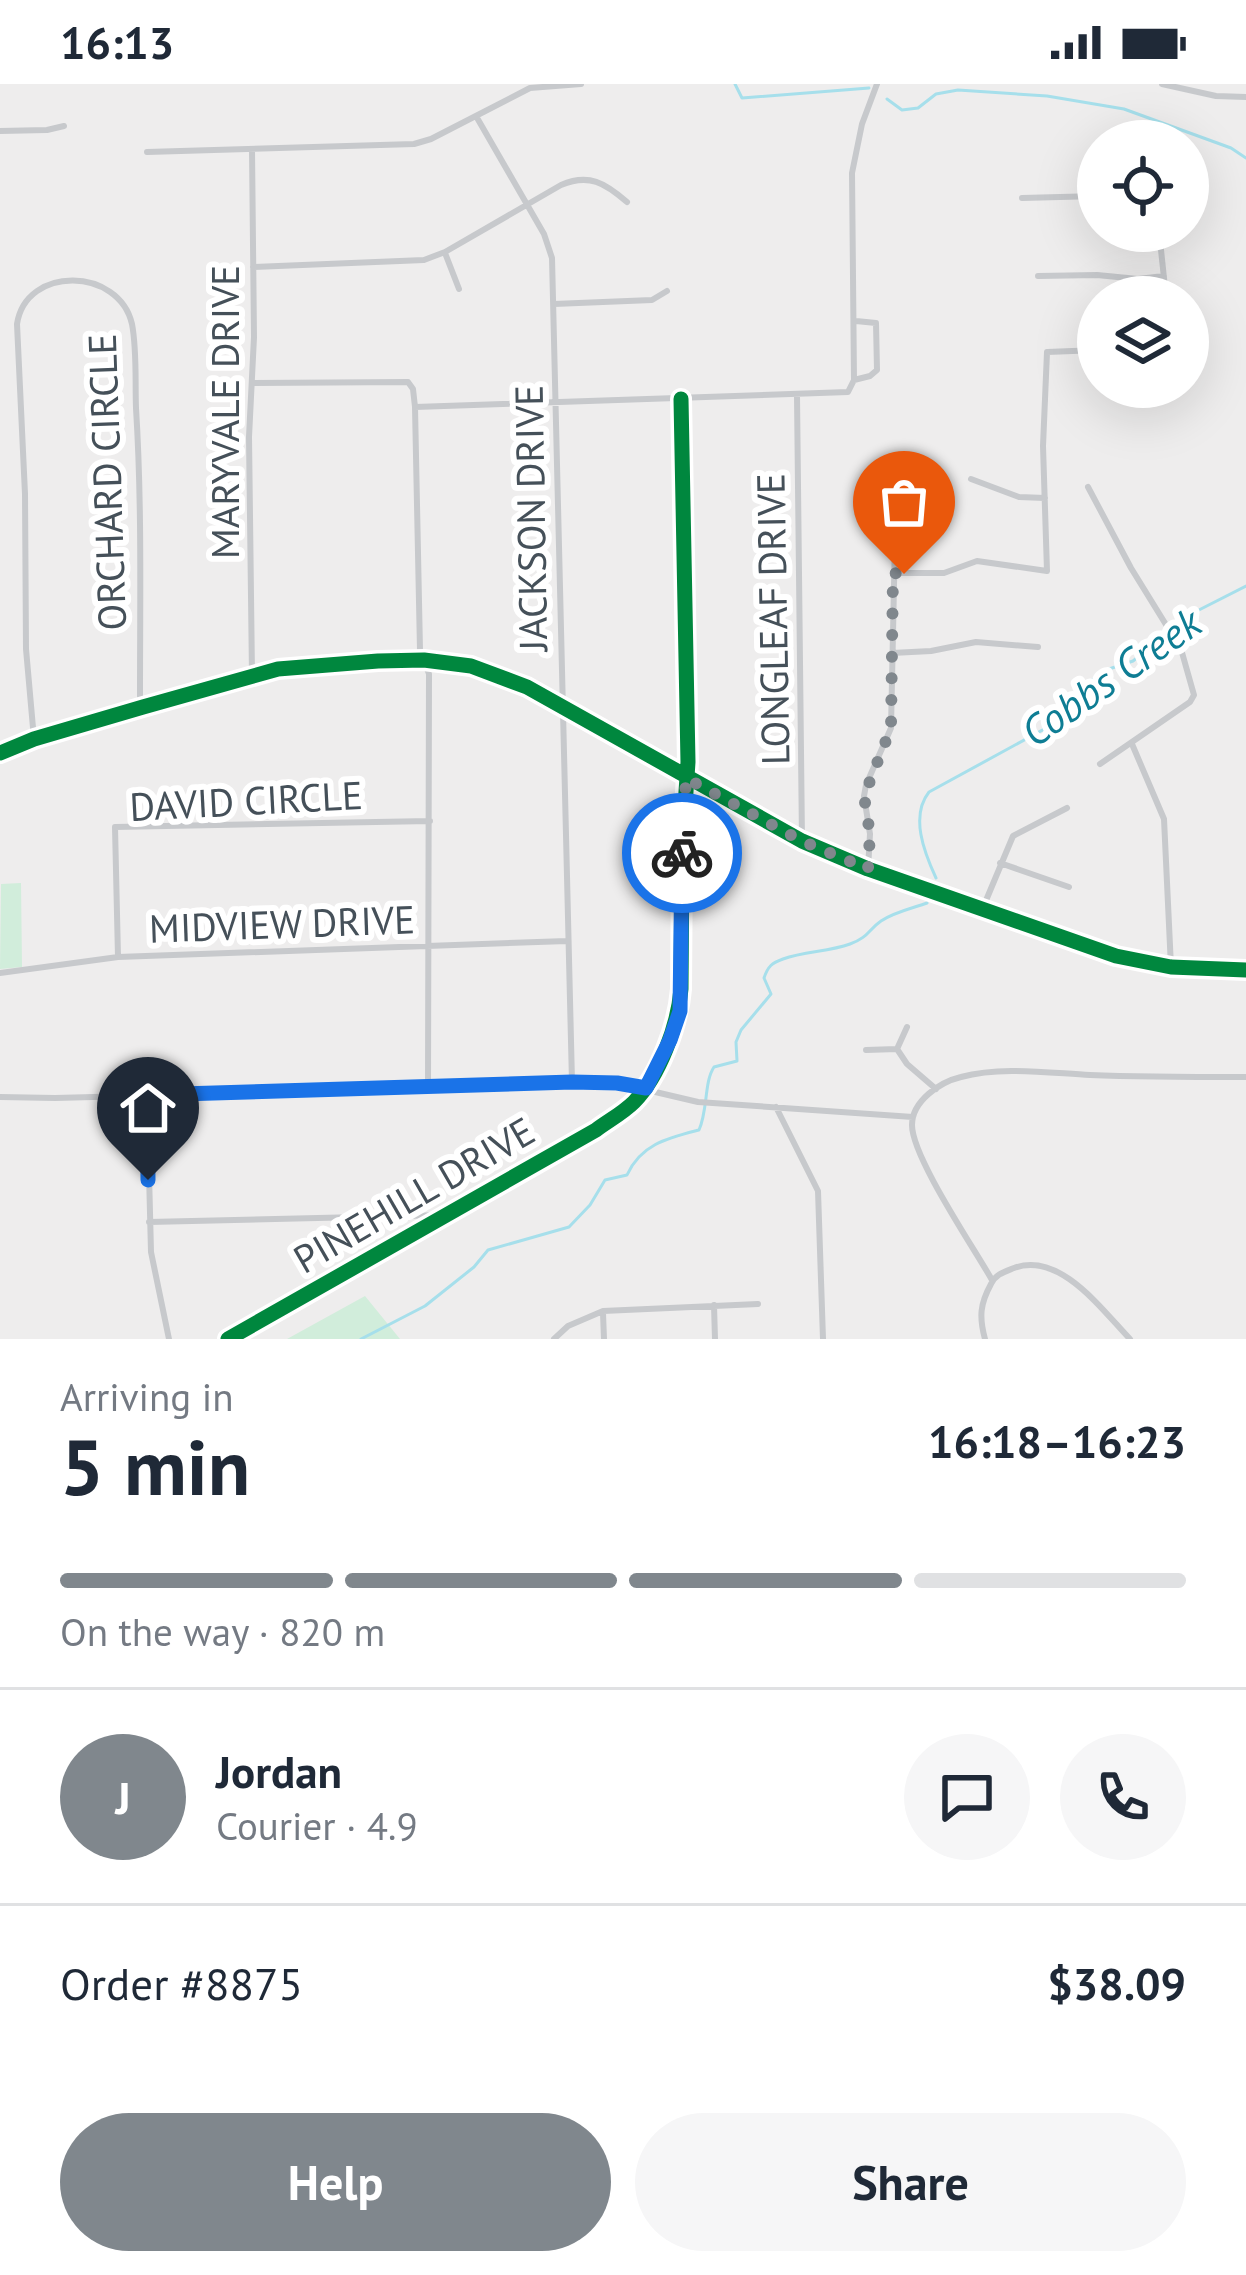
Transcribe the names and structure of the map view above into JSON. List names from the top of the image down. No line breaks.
{"streets":{"street":["MARYVALE DRIVE","ORCHARD CIRCLE","JACKSON DRIVE","LONGLEAF DRIVE","DAVID CIRCLE","MIDVIEW DRIVE","PINEHILL DRIVE"]},"crossings":[["JACKSON DRIVE","MIDVIEW DRIVE"],["DAVID CIRCLE","MIDVIEW DRIVE"]],"water":["Cobbs Creek"],"page":{"status":"16:13","heading":["5 min","Arriving in","16:18–16:23"],"panel":["Jordan","Courier · 4.9","Order #8875","$38.09"],"bar":"On the way · 820 m","round":"J","buttons":["Help","Share"]}}
